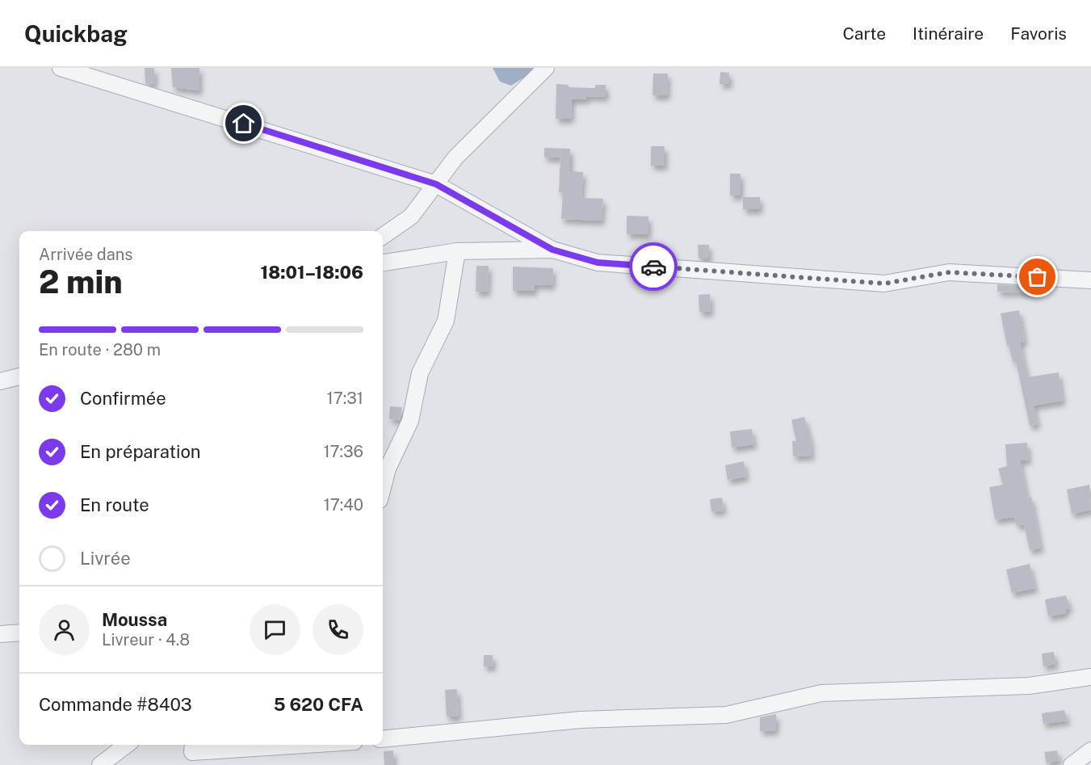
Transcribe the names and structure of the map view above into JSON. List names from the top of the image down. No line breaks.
{"page":{"header":"Quickbag","nav":["Carte","Itinéraire","Favoris"],"heading":["2 min","Arrivée dans","18:01–18:06"],"panel":["Moussa","Livreur · 4.8","Commande #8403","5 620 CFA"],"bar":"En route · 280 m","list":[["Confirmée","17:31"],["En préparation","17:36"],["En route","17:40"],"Livrée"]}}
